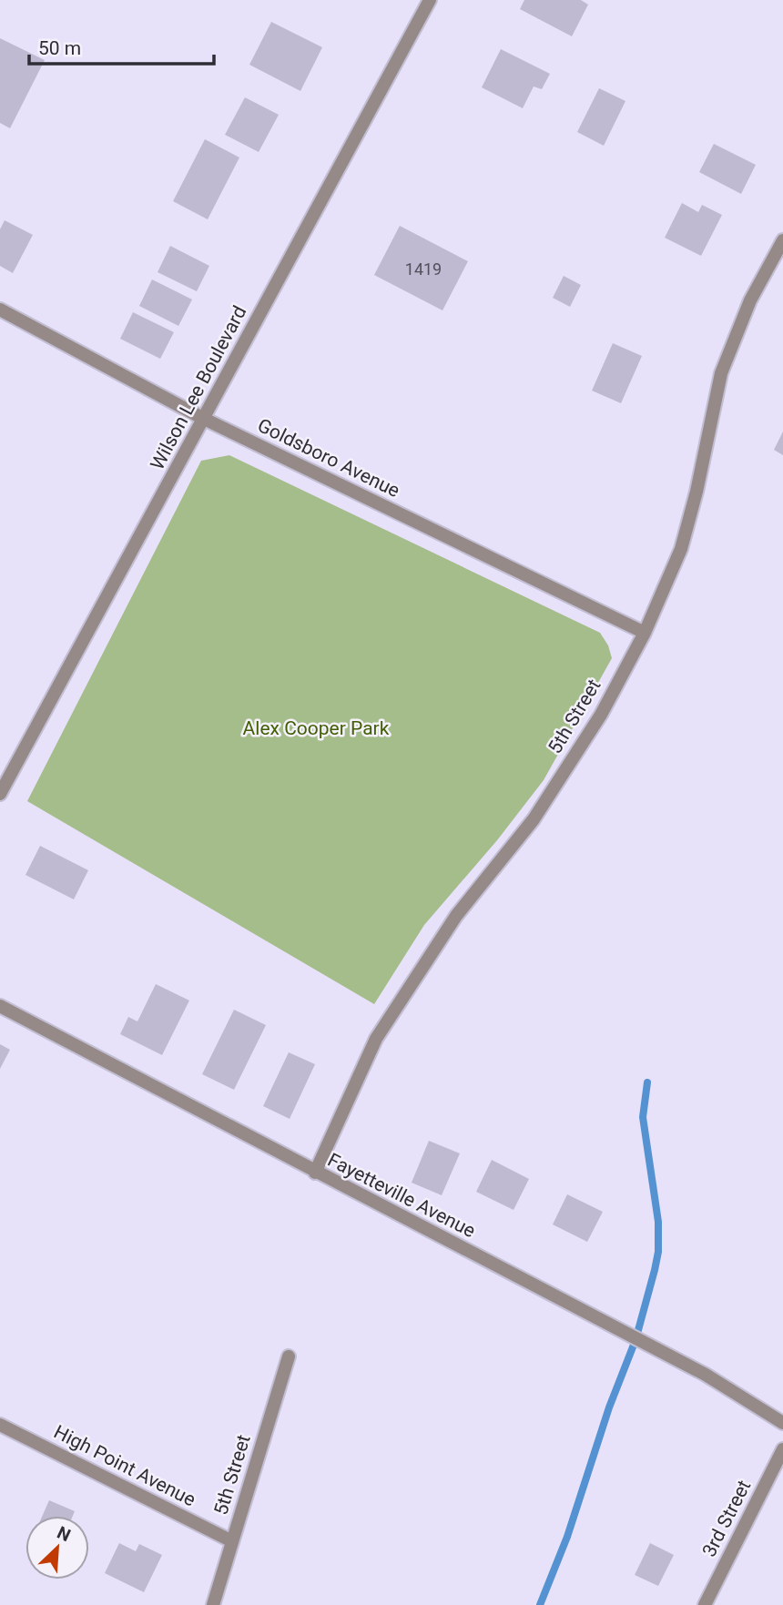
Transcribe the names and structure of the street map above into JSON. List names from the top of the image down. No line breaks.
{"streets":{"street":["Wilson Lee Boulevard","Goldsboro Avenue","5th Street","Fayetteville Avenue","High Point Avenue","3rd Street"]},"crossings":[["Wilson Lee Boulevard","Goldsboro Avenue"],["Goldsboro Avenue","5th Street"],["5th Street","Fayetteville Avenue"],["5th Street","High Point Avenue"]],"parks":["Alex Cooper Park"],"house_numbers":["1419"],"scale_bar":"50 m","north":"top right"}
